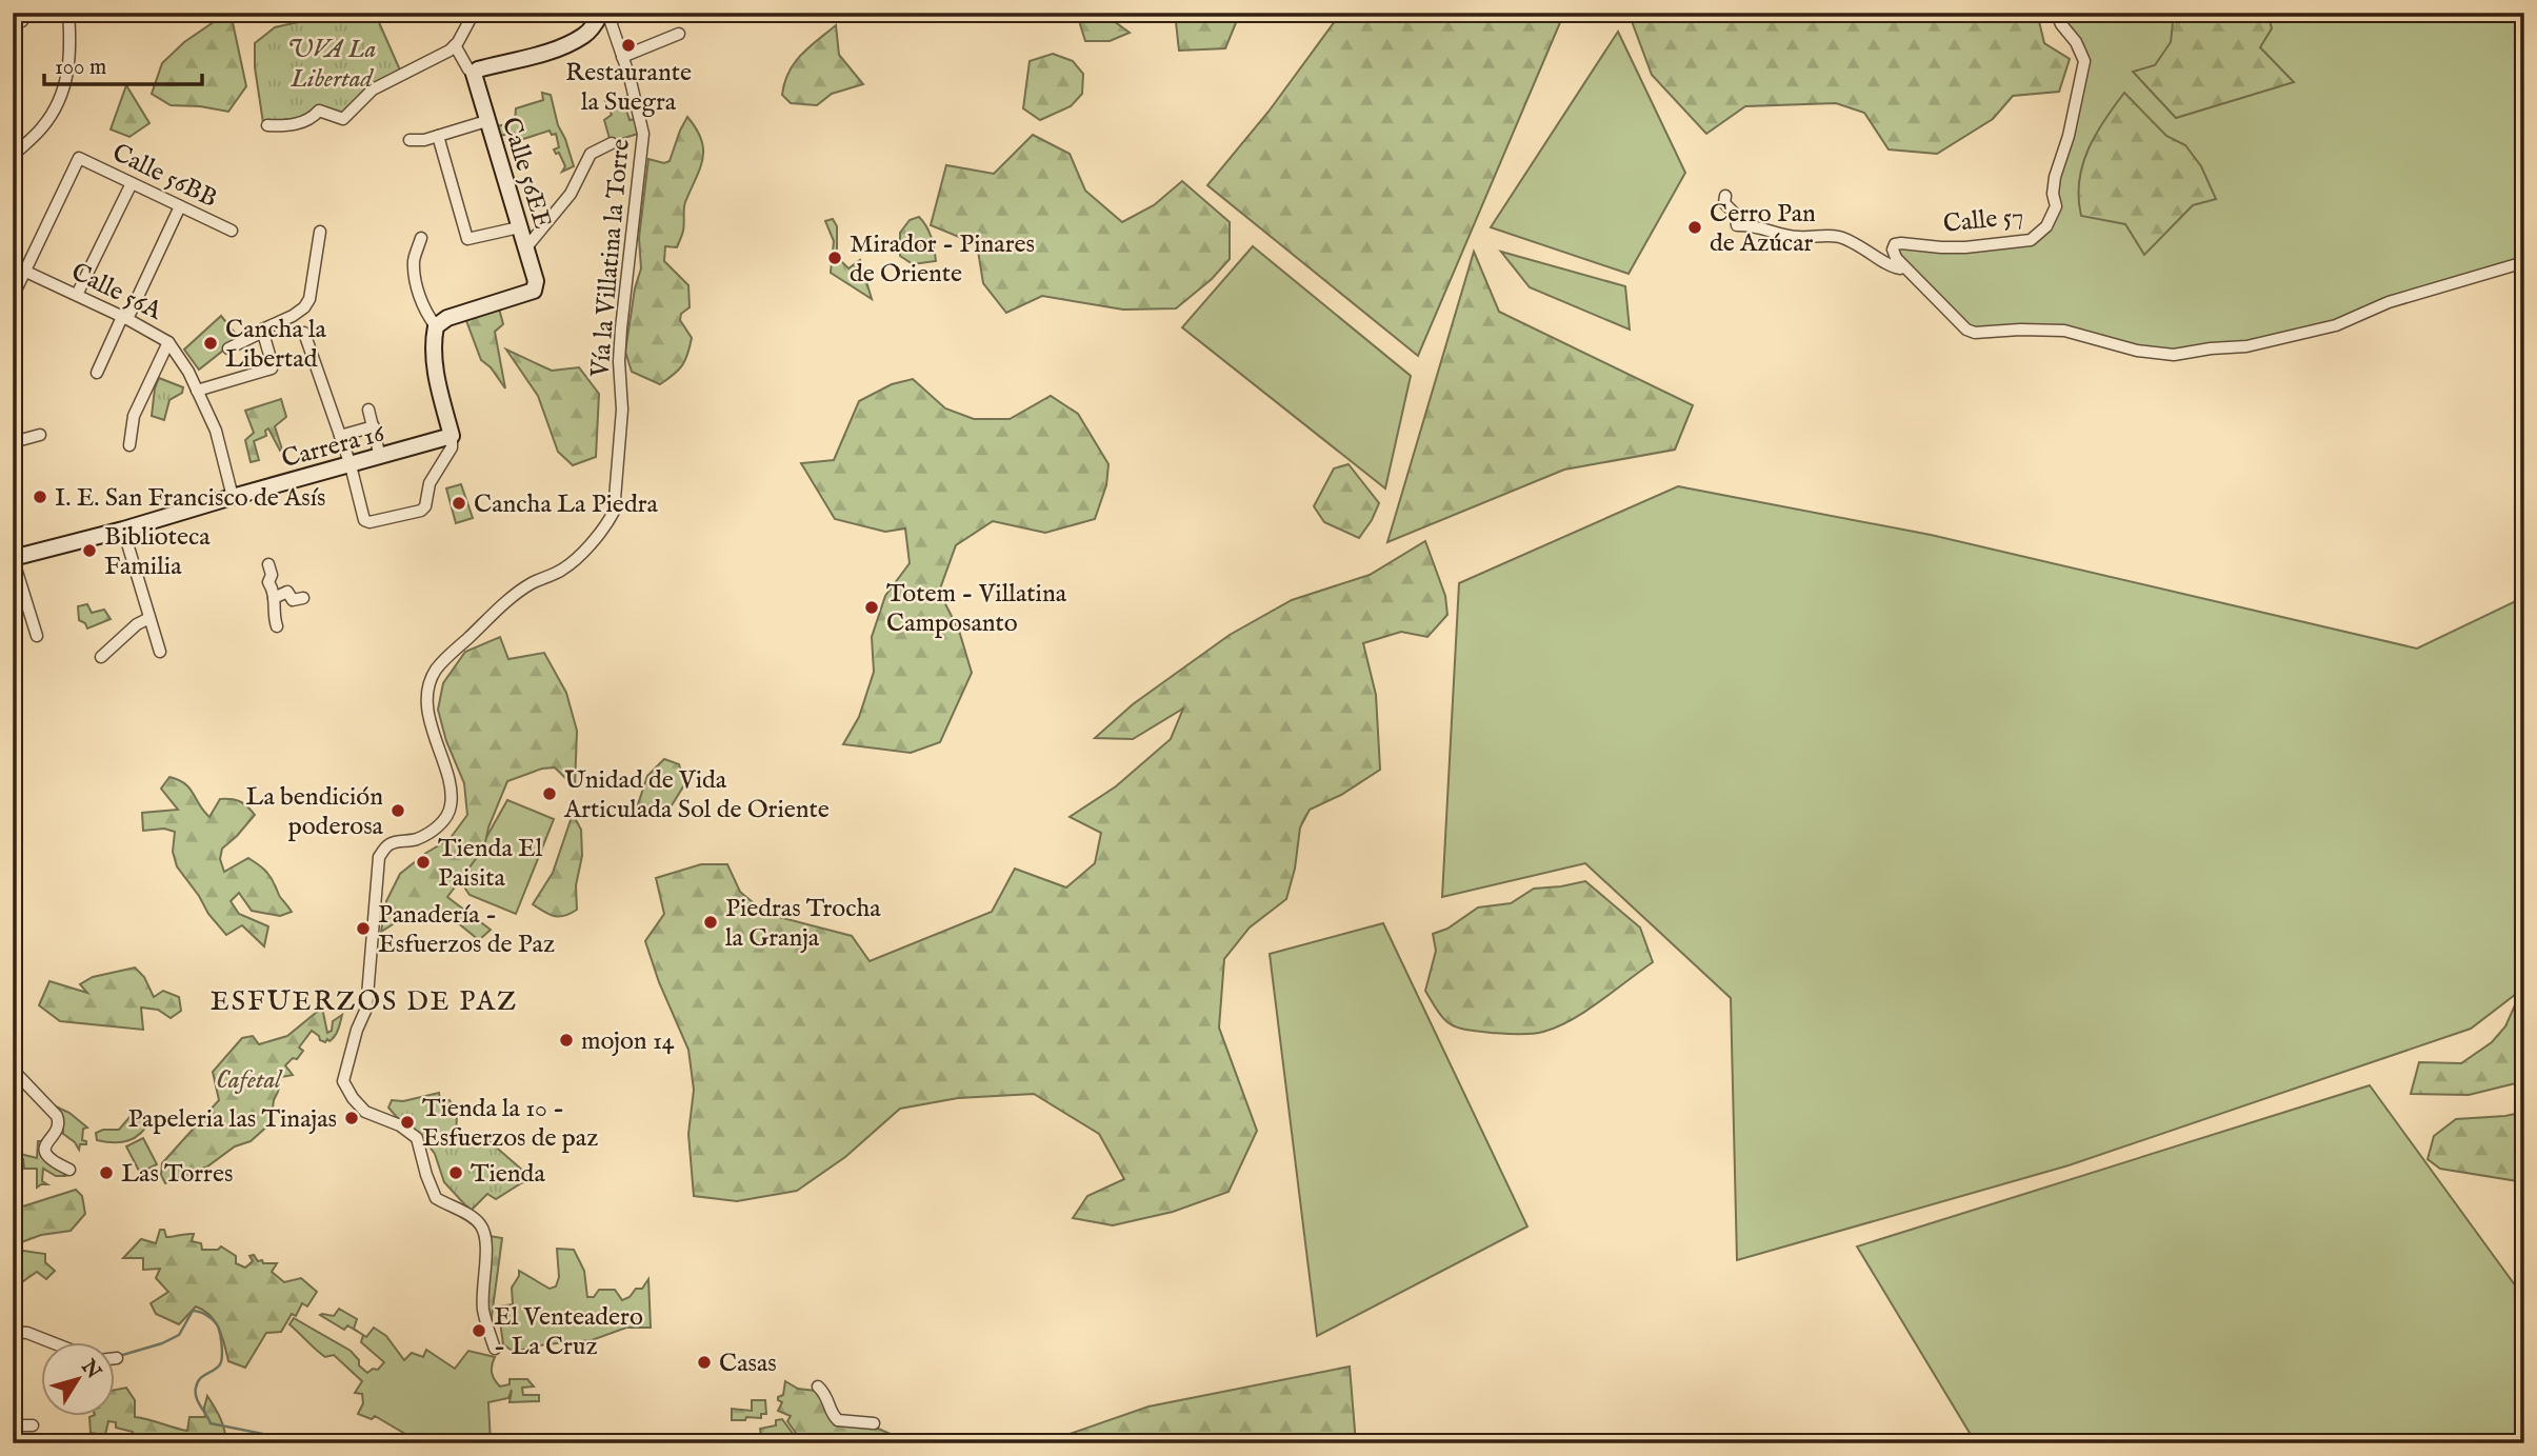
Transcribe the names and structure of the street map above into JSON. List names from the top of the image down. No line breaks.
{"streets":{"street":["Calle 56EE","Calle 56BB","Calle 57","Vía la Villatina la Torre","Calle 56A","Carrera 16"]},"crossings":[["Calle 56BB","Calle 56A"],["Calle 56A","Carrera 16"]],"districts":["ESFUERZOS DE PAZ"],"parks":["UVA La Libertad","Cafetal"],"places":["Restaurante la Suegra","Cerro Pan de Azúcar","Mirador - Pinares de Oriente","Cancha la Libertad","I. E. San Francisco de Asís","Cancha La Piedra","Biblioteca Familia","Totem - Villatina Camposanto","Unidad de Vida Articulada Sol de Oriente","La bendición poderosa","Tienda El Paisita","Piedras Trocha la Granja","Panadería - Esfuerzos de Paz","mojon 14","Papeleria las Tinajas","Tienda la 10 - Esfuerzos de paz","Las Torres","Tienda","El Venteadero - La Cruz","Casas"],"scale_bar":"100 m","north":"top right"}
